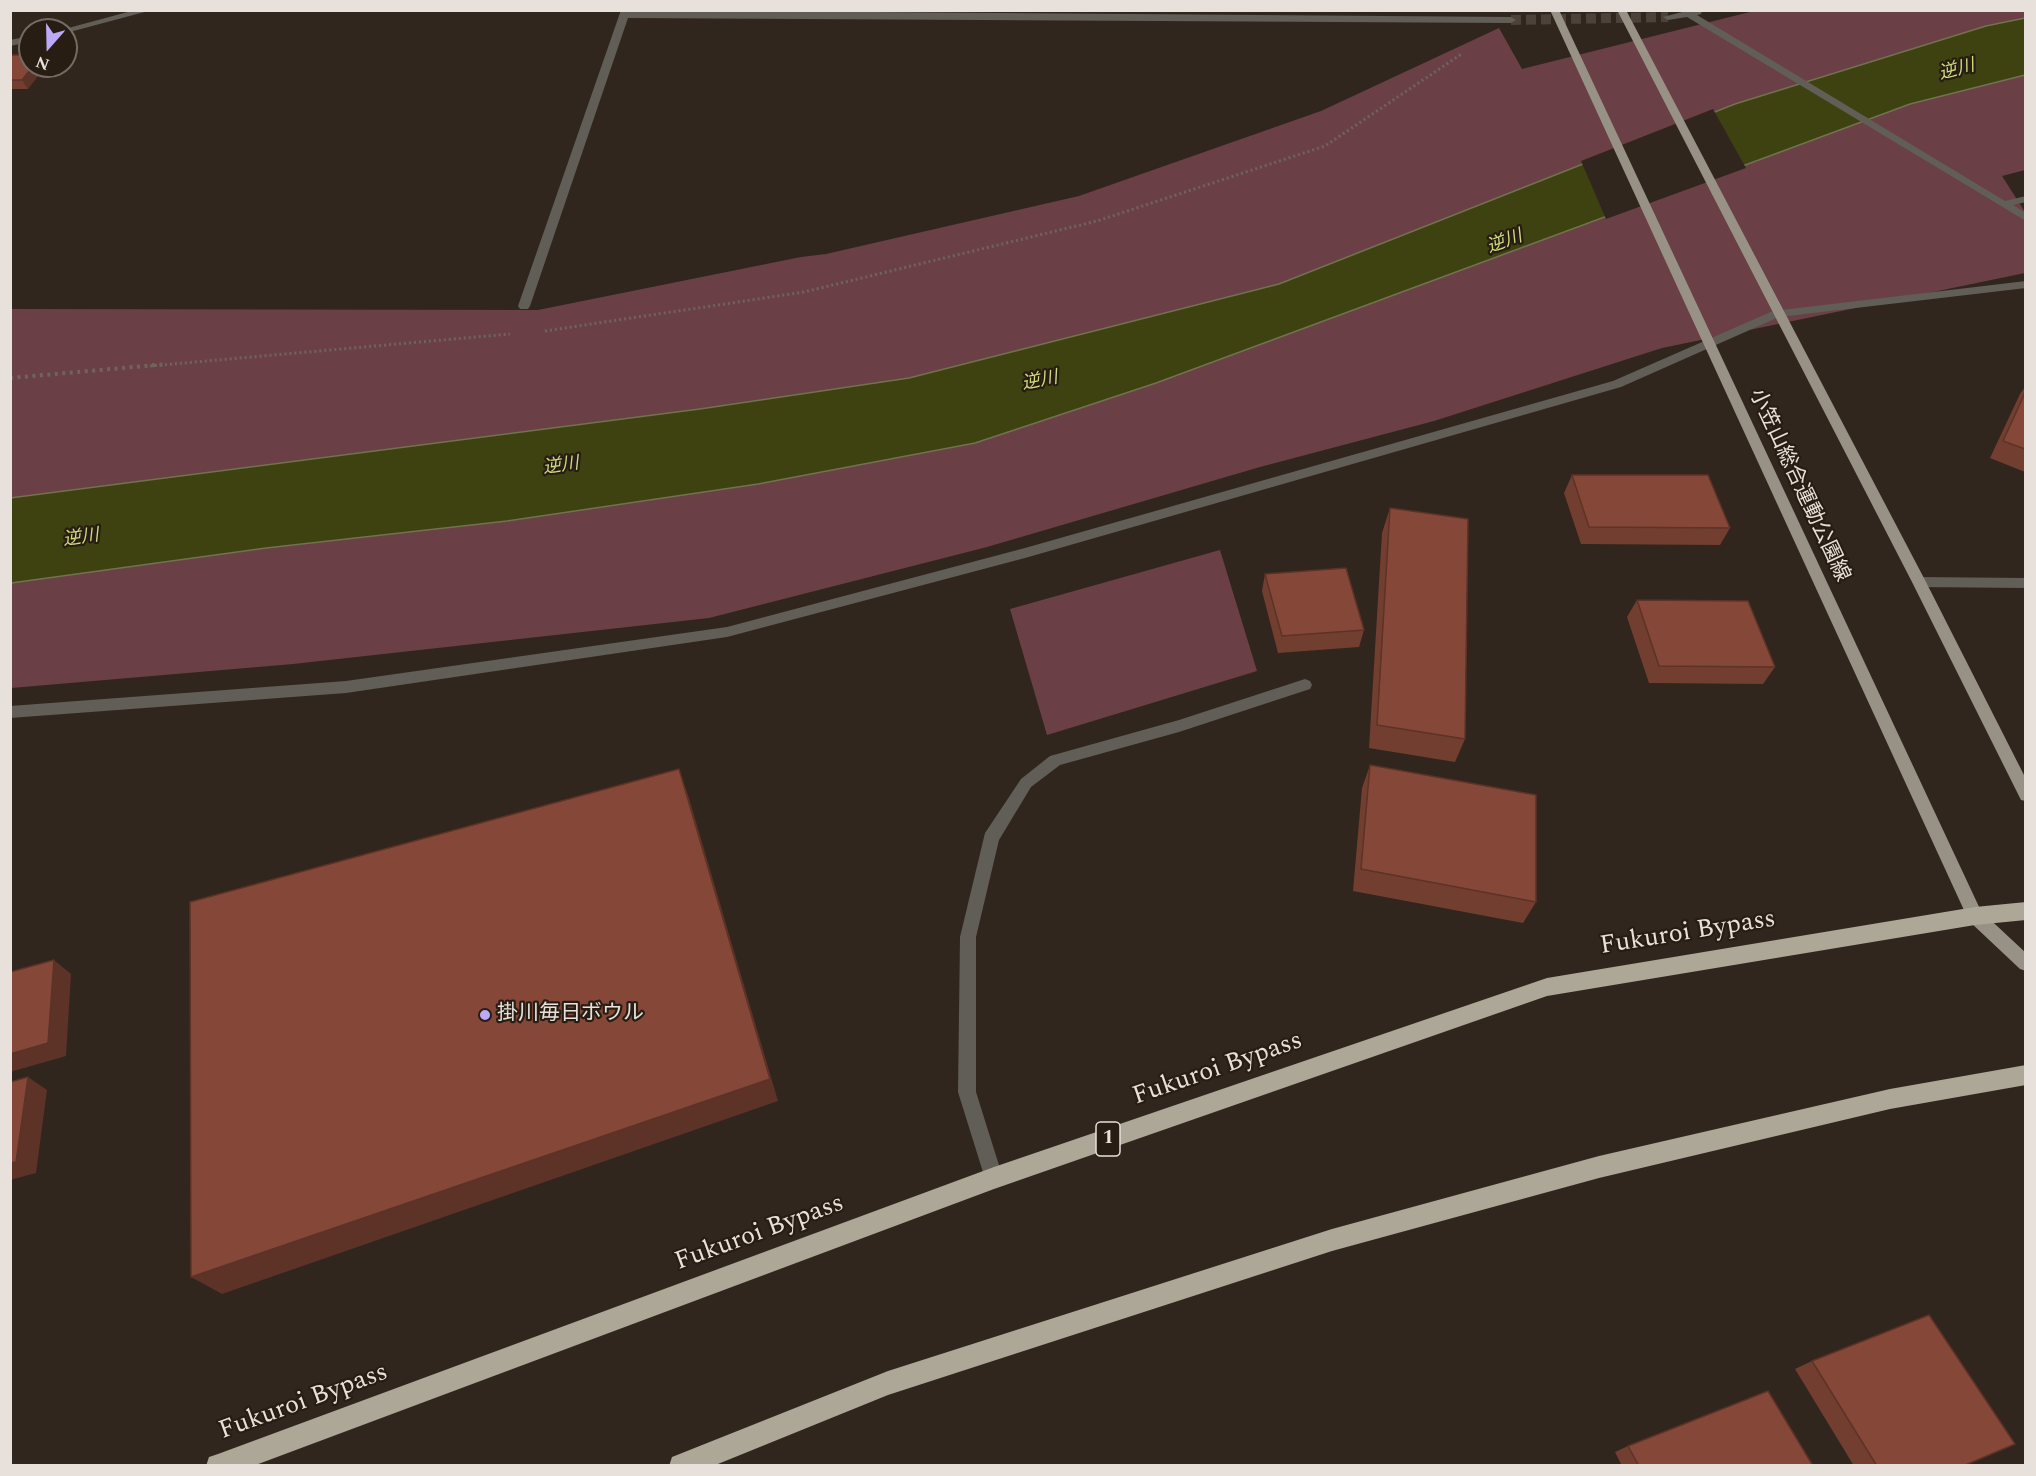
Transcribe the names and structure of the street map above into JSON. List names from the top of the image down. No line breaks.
{"streets":{"highway":["Fukuroi Bypass","1"],"main road":["小笠山総合運動公園線"]},"crossings":[["小笠山総合運動公園線","Fukuroi Bypass"]],"water":["逆川"],"places":["掛川毎日ボウル"],"north":"bottom"}
